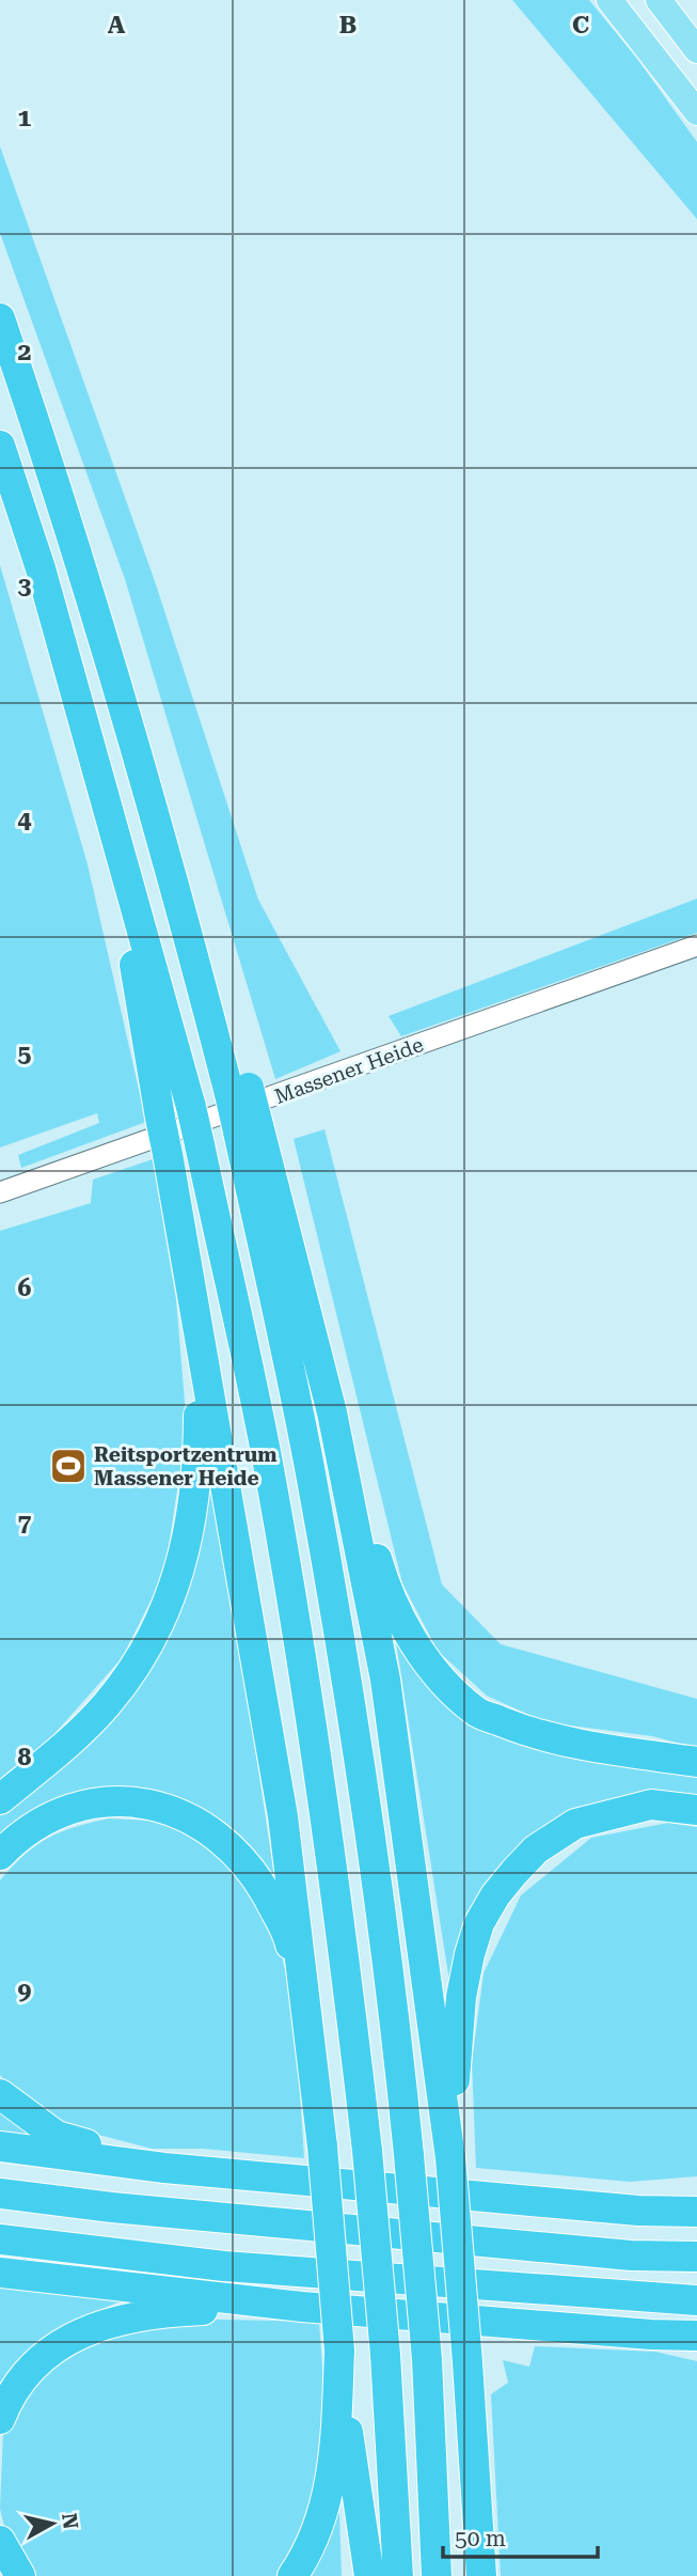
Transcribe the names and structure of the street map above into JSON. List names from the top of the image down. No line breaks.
{"streets":{"street":["Massener Heide"]},"places":{"sports":["Reitsportzentrum Massener Heide"]},"scale_bar":"50 m","north":"right","grid":{"columns":["A","B","C"],"rows":["1","2","3","4","5","6","7","8","9"]}}
